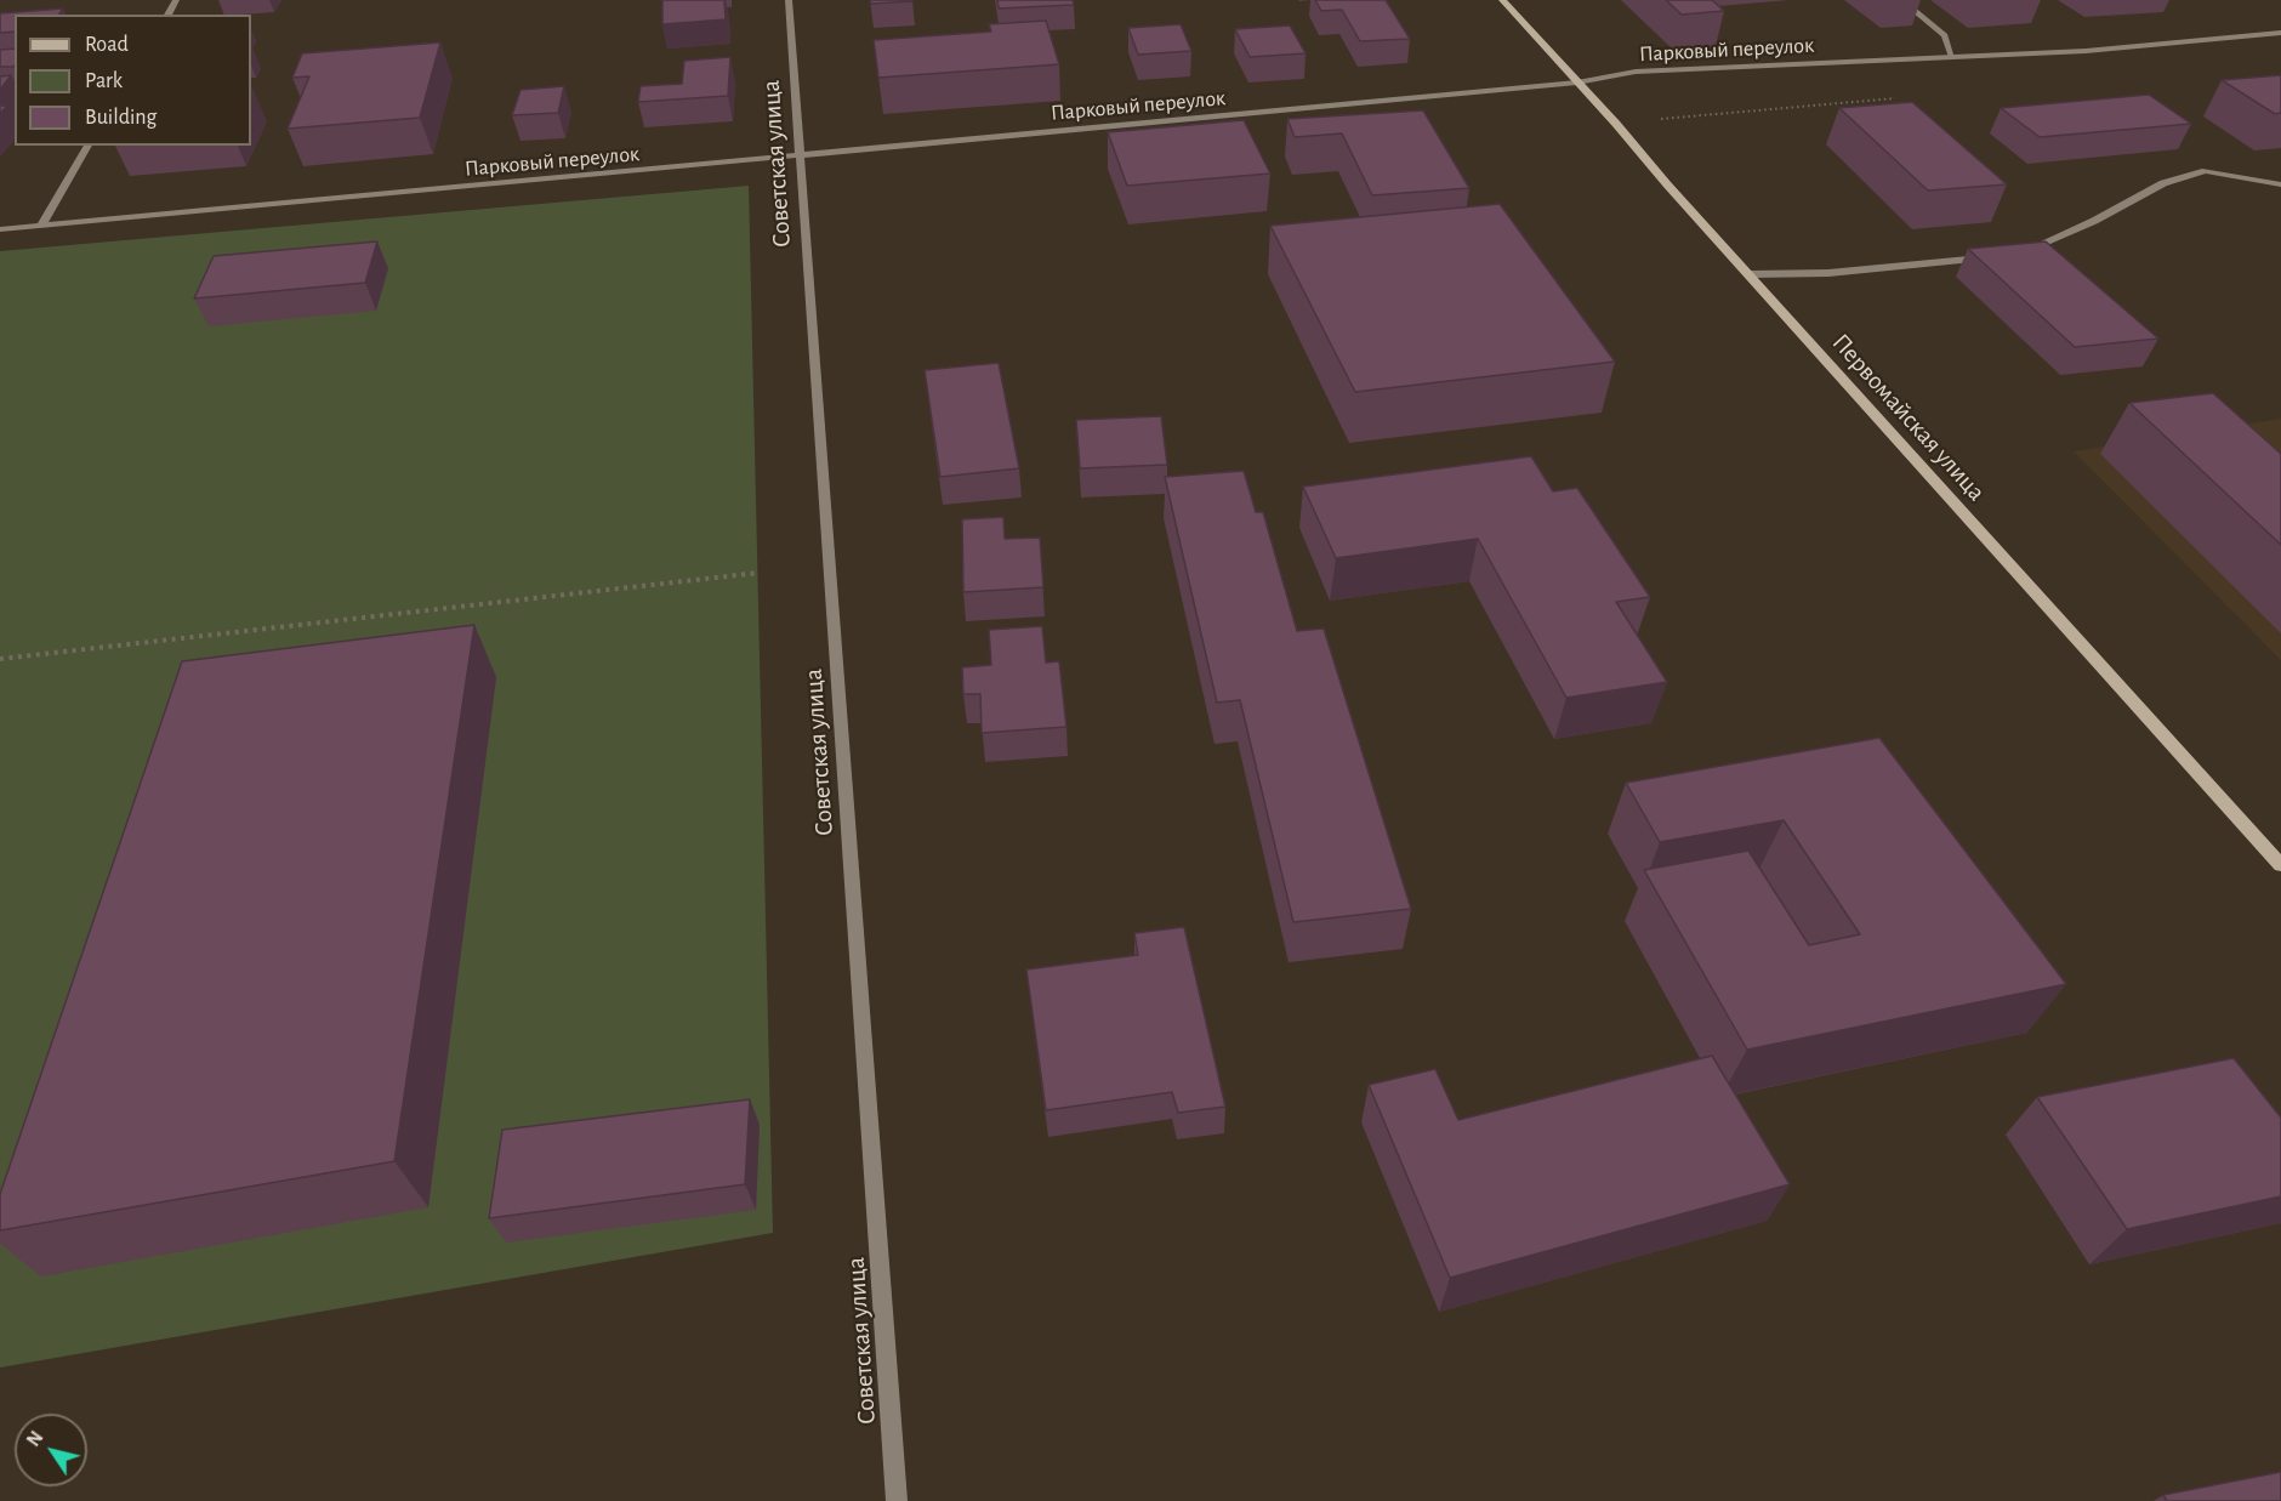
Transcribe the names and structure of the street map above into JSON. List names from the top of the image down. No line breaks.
{"streets":{"main road":["Первомайская улица"],"street":["Парковый переулок","Советская улица"]},"crossings":[["Парковый переулок","Советская улица"],["Парковый переулок","Первомайская улица"]],"legend":["Road","Park","Building"],"north":"top left"}
